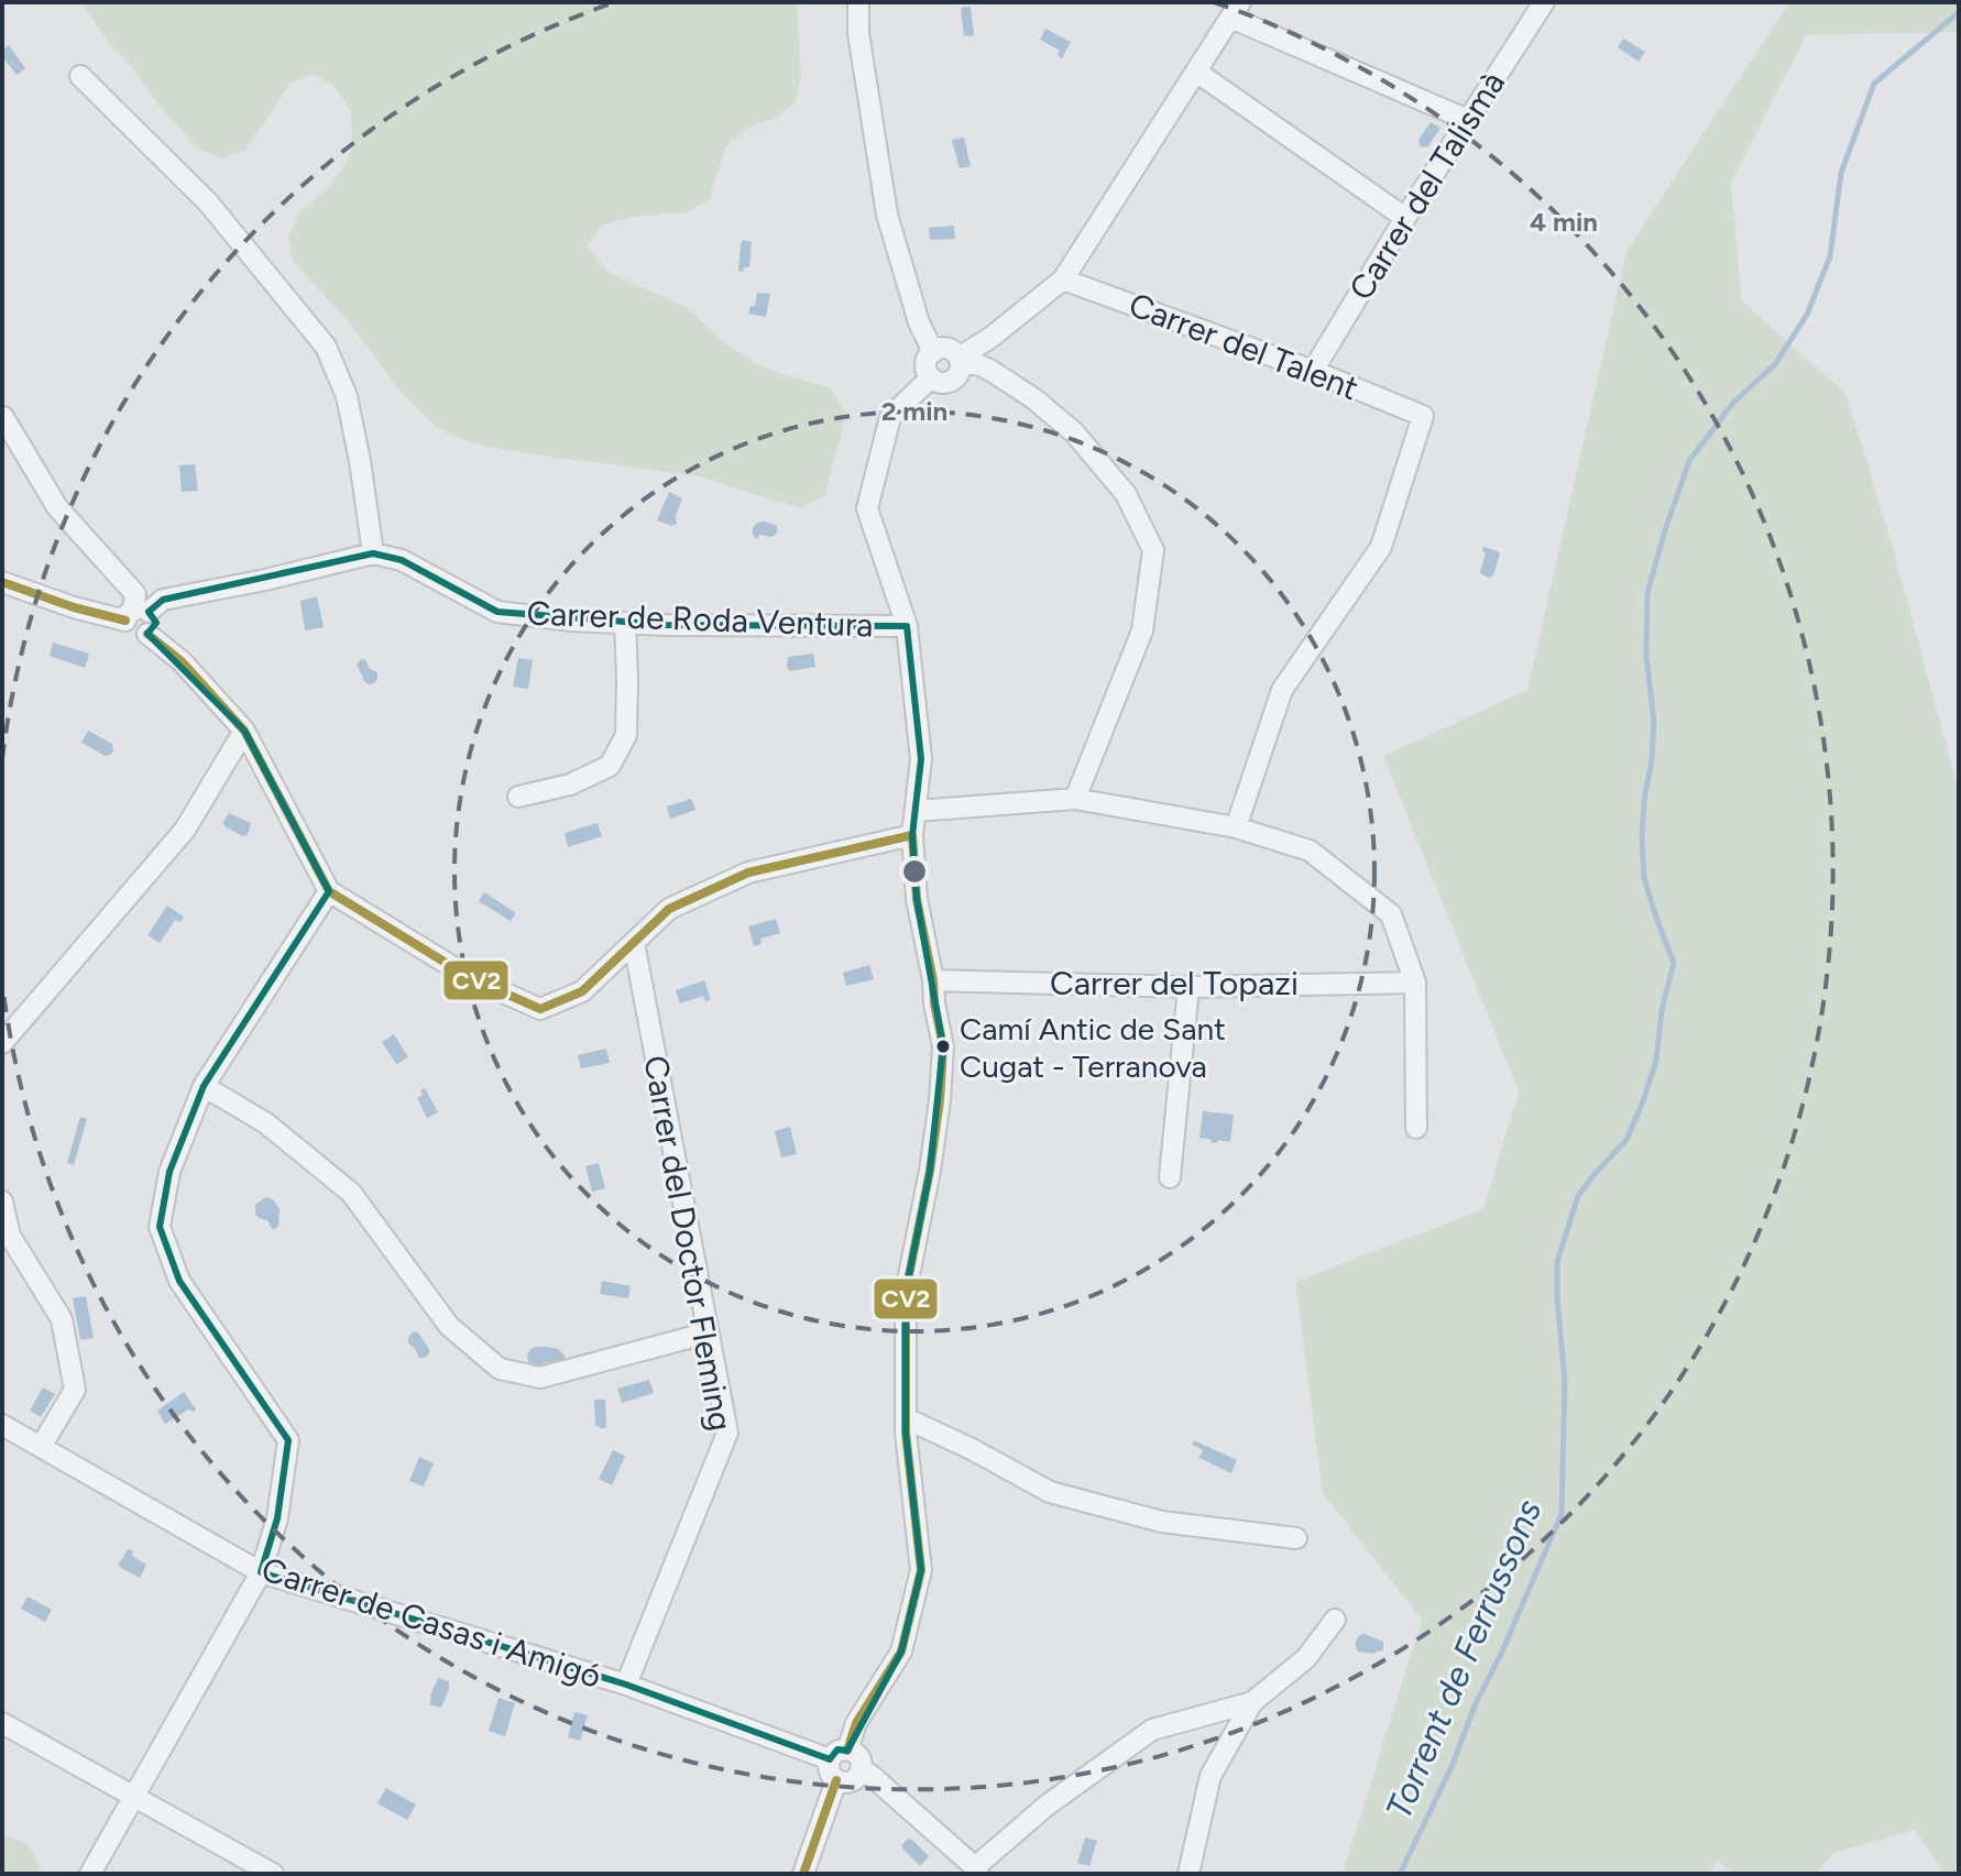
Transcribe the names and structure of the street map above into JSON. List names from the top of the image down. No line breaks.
{"streets":{"street":["Carrer del Talismà","Carrer del Talent","Carrer de Roda Ventura","Carrer del Topazi","Carrer del Doctor Fleming","Carrer de Casas i Amigó"]},"crossings":[["Carrer del Talismà","Carrer del Talent"],["Carrer del Doctor Fleming","Carrer de Casas i Amigó"]],"water":["Torrent de Ferrussons"],"places":["Camí Antic de Sant Cugat - Terranova"],"lines":["transit line CV2"],"rings":["4 min","2 min"]}
